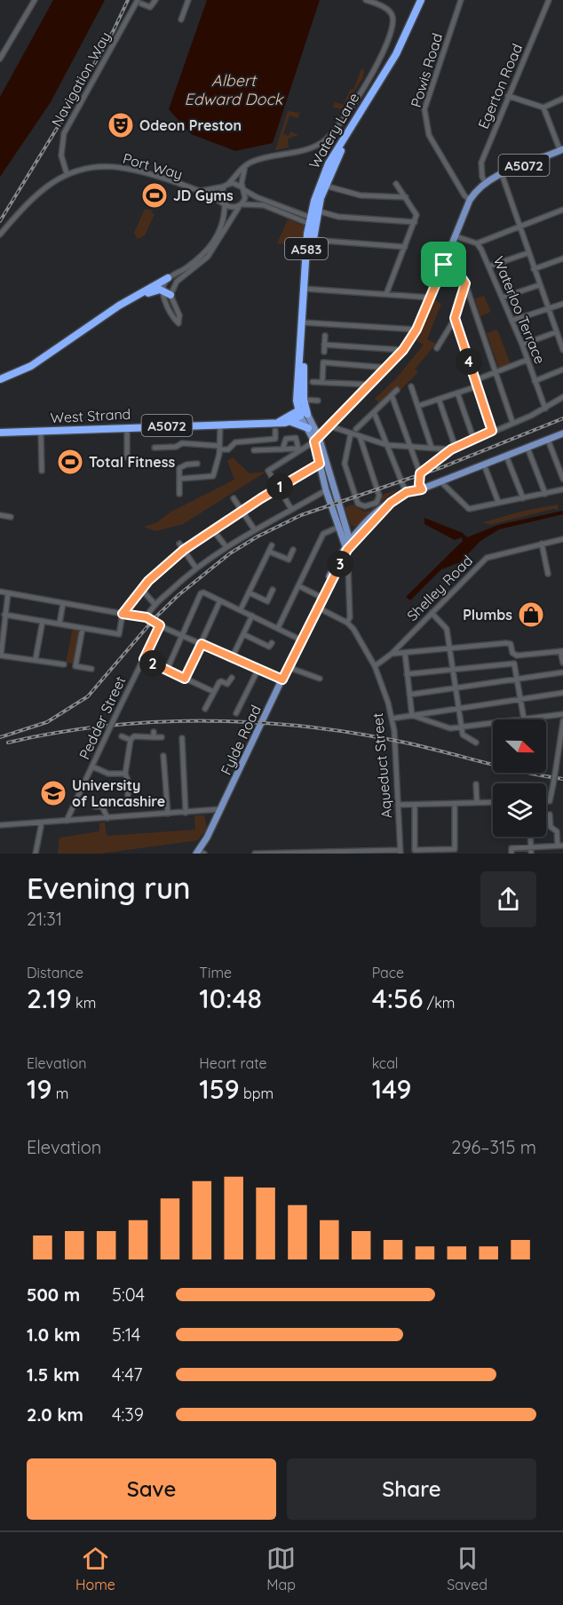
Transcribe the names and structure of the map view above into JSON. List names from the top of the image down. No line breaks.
{"streets":{"highway":["Watery Lane","A5072","A583","West Strand"],"main road":["Fylde Road"],"street":["Powis Road","Navigation Way","Egerton Road","Port Way","Waterloo Terrace","Shelley Road","Pedder Street","Aqueduct Street"]},"crossings":[["Powis Road","A5072"],["Navigation Way","Port Way"],["Egerton Road","A5072"],["Watery Lane","A5072"],["Watery Lane","A583"],["Watery Lane","West Strand"],["A5072","A583"],["A5072","Waterloo Terrace"],["A5072","West Strand"],["A583","Fylde Road"],["Shelley Road","Aqueduct Street"],["Fylde Road","Aqueduct Street"]],"water":["Albert Edward Dock"],"places":{"theatre":["Odeon Preston"],"sports":["JD Gyms","Total Fitness"],"shop":["Plumbs"],"school or university":["University of Lancashire"]},"north":"right","page":{"pins":["4","1","3","2"],"heading":["Evening run","21:31"],"stats":[["Distance","2.19 km"],["Time","10:48"],["Pace","4:56 /km"],["Elevation","19 m"],["Heart rate","159 bpm"],["kcal","149"]],"chart":["Elevation","296–315 m"],"list":[{"name":"500 m","note":"5:04"},{"name":"1.0 km","note":"5:14"},{"name":"1.5 km","note":"4:47"},{"name":"2.0 km","note":"4:39"}],"buttons":["Save","Share"],"tabs":["Home","Map","Saved"]}}
